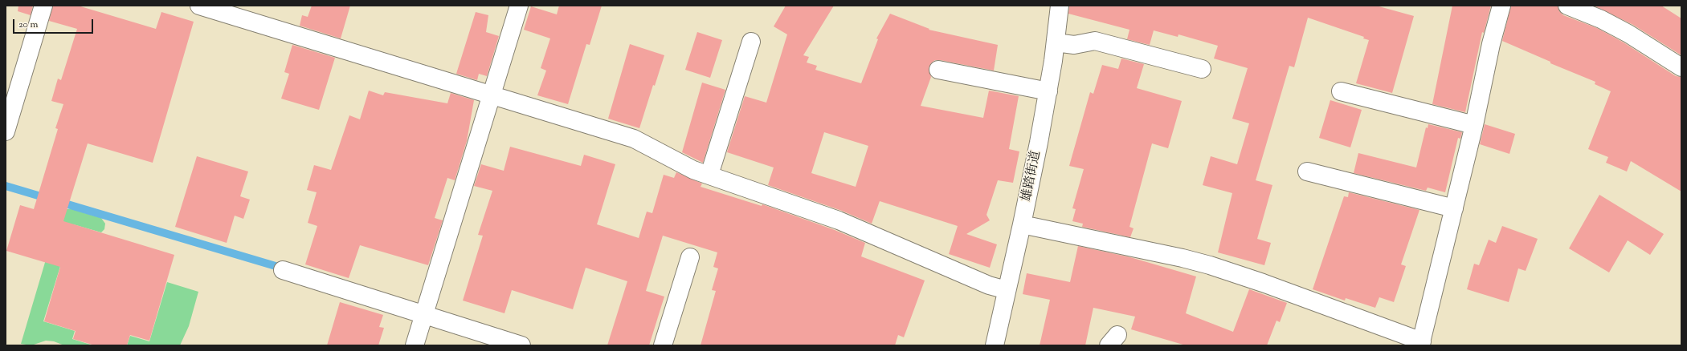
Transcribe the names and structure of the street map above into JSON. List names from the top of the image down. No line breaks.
{"streets":{"street":["雄踏街道"]},"scale_bar":"20 m"}
